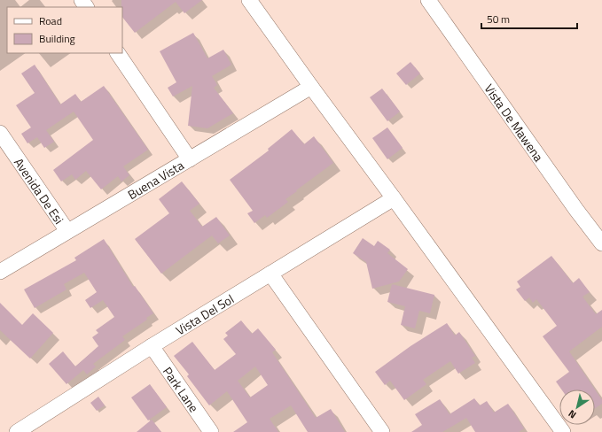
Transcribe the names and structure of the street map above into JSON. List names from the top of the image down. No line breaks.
{"streets":{"street":["Vista De Mawena","Buena Vista","Avenida De Esi","Vista Del Sol","Park Lane"]},"crossings":[["Buena Vista","Avenida De Esi"],["Vista Del Sol","Park Lane"]],"legend":["Road","Building"],"scale_bar":"50 m","north":"bottom left"}
